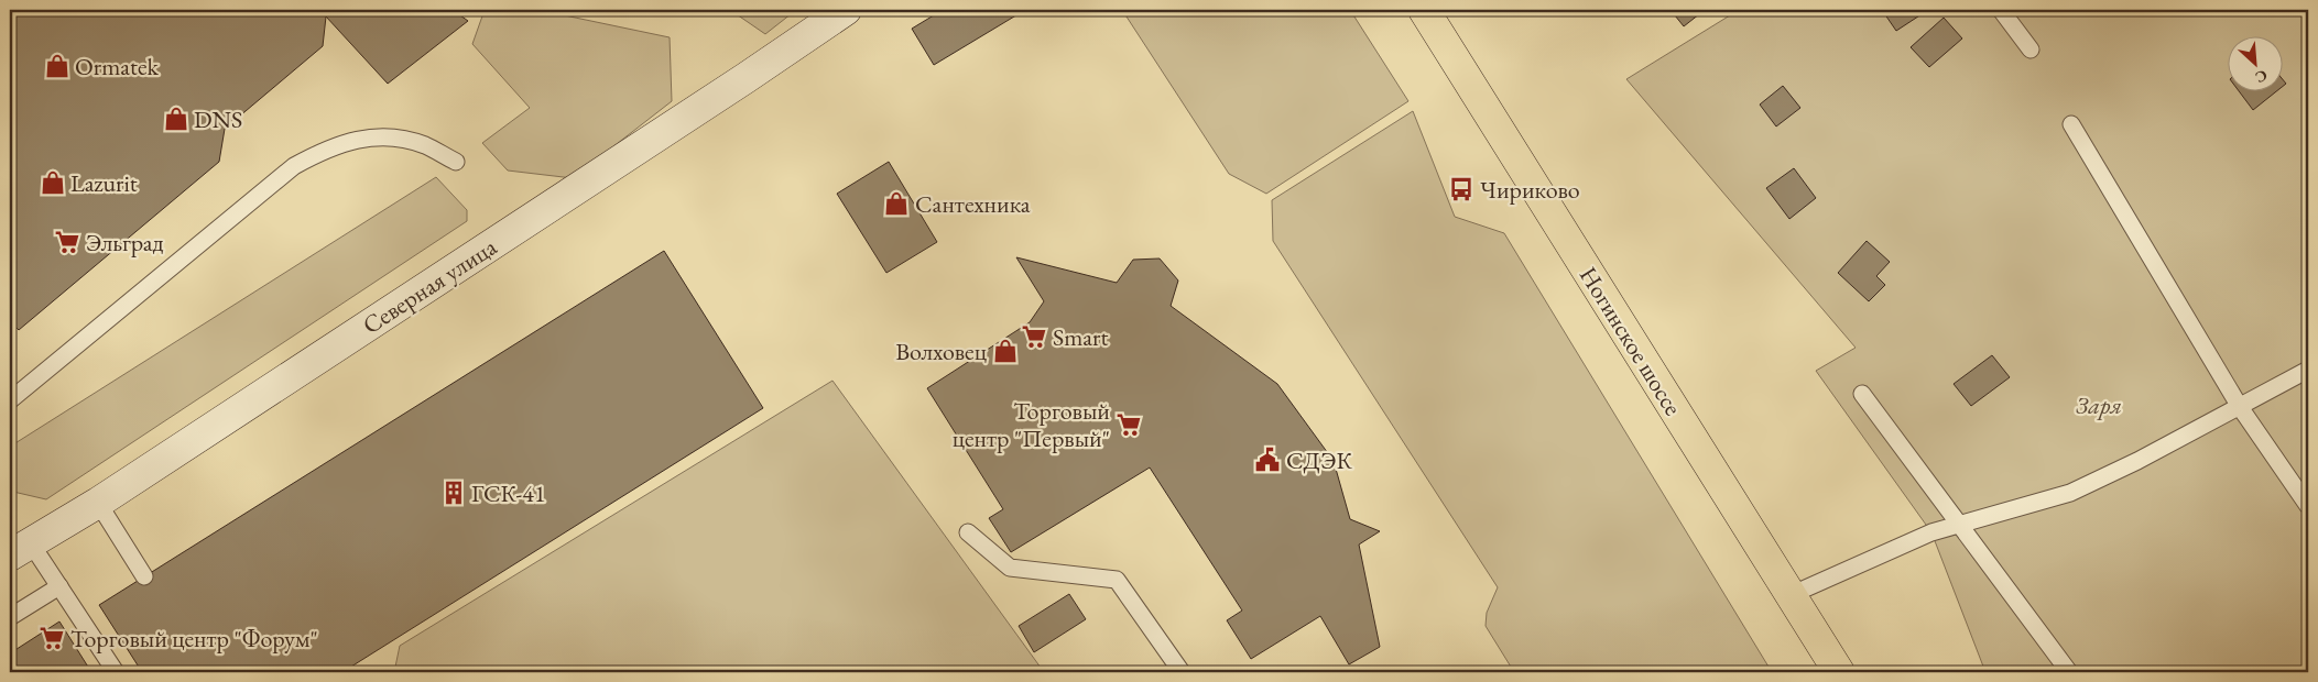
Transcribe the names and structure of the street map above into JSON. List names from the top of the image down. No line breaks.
{"streets":{"highway":["Ногинское шоссе"],"main road":["Северная улица"]},"parks":["Заря"],"places":{"shop":["Ormatek","DNS","Lazurit","Сантехника","Волховец"],"bus stop":["Чириково"],"supermarket":["Эльград","Smart","Торговый центр \"Первый\"","Торговый центр \"Форум\""],"public building":["СДЭК"],"building":["ГСК-41"]},"north":"bottom right"}
